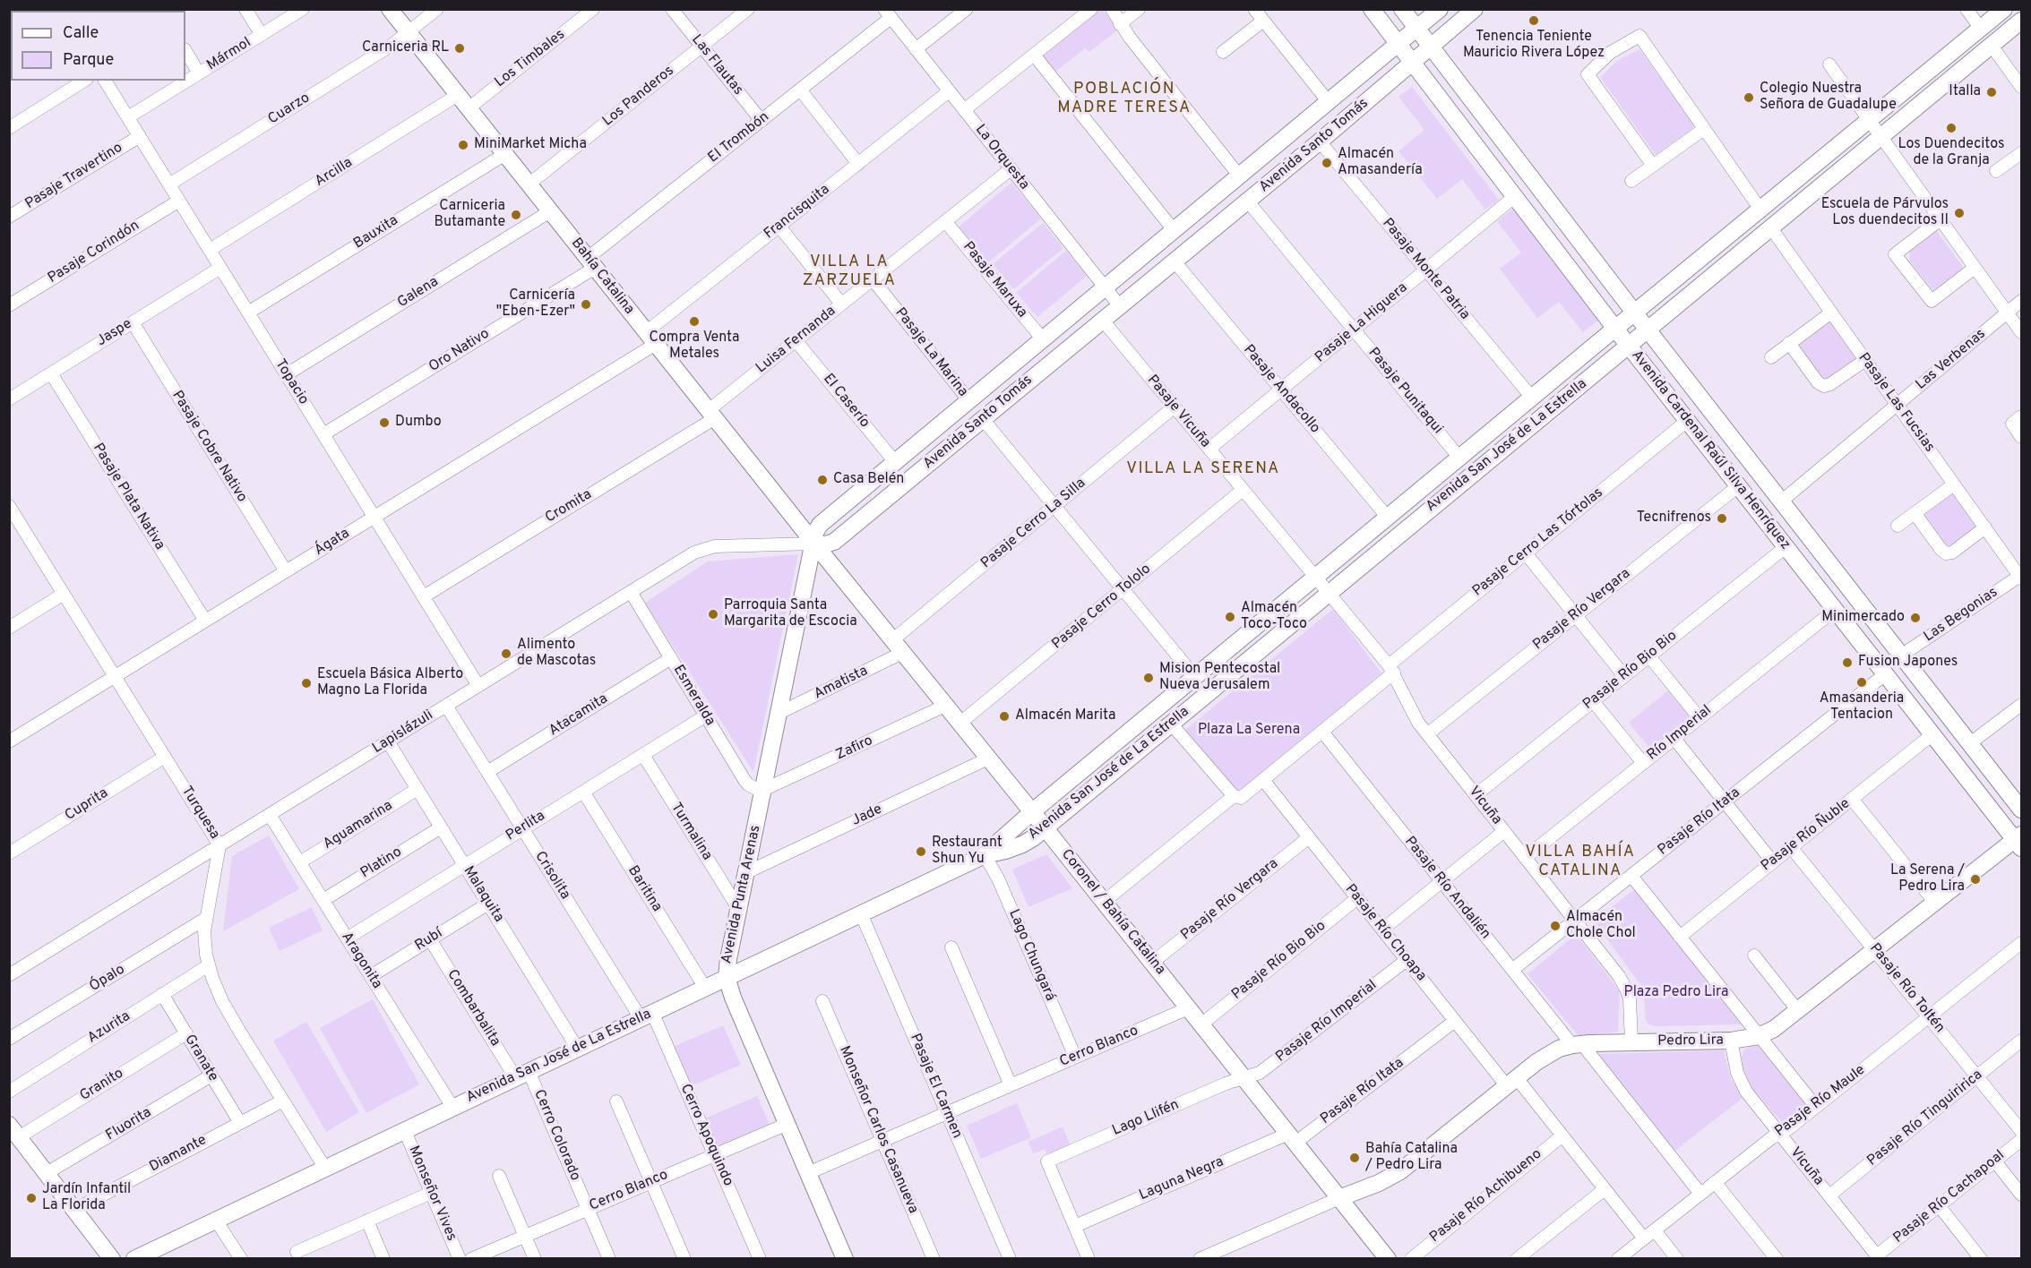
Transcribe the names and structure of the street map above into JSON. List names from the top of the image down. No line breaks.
{"streets":{"main road":["Avenida Santo Tomás","Bahía Catalina","Avenida San José de La Estrella","Avenida Cardenal Raúl Silva Henríquez","Avenida Punta Arenas","Coronel / Bahía Catalina","Pedro Lira"],"street":["Mármol","Los Timbales","Las Flautas","Los Panderos","Cuarzo","El Trombón","La Orquesta","Arcilla","Pasaje Travertino","Francisquita","Bauxita","Pasaje Corindón","Pasaje Monte Patria","Pasaje Maruxa","Galena","Pasaje La Higuera","Jaspe","Luisa Fernanda","Oro Nativo","Pasaje La Marina","Las Verbenas","Topacio","Pasaje Andacollo","Pasaje Punitaqui","El Caserío","Pasaje Las Fucsias","Pasaje Vicuña","Pasaje Cobre Nativo","Pasaje Plata Nativa","Cromita","Pasaje Cerro La Silla","Ágata","Pasaje Cerro Las Tórtolas","Pasaje Cerro Tololo","Pasaje Río Vergara","Las Begonias","Pasaje Río Bio Bio","Amatista","Esmeralda","Atacamita","Lapislázuli","Río Imperial","Zafiro","Cuprita","Vicuña","Turquesa","Jade","Pasaje Río Itata","Aguamarina","Perlita","Turmalina","Pasaje Río Ñuble","Platino","Crisolita","Pasaje Río Andalién","Baritina","Malaquita","Pasaje Río Choapa","Rubí","Lago Chungará","Aragonita","Ópalo","Pasaje Río Toltén","Combarbalita","Pasaje Río Imperial","Azurita","Cerro Blanco","Granate","Granito","Pasaje El Carmen","Pasaje Río Maule","Lago Llifén","Pasaje Río Tinguiririca","Fluorita","Monseñor Carlos Casanueva","Cerro Colorado","Cerro Apoquindo","Diamante","Laguna Negra","Monseñor Vives","Pasaje Río Achibueno","Pasaje Río Cachapoal"]},"crossings":[["Mármol","Topacio"],["Los Timbales","Bahía Catalina"],["Las Flautas","Los Panderos"],["Las Flautas","El Trombón"],["Los Panderos","Bahía Catalina"],["Cuarzo","Bahía Catalina"],["Cuarzo","Topacio"],["El Trombón","La Orquesta"],["El Trombón","Bahía Catalina"],["El Trombón","Oro Nativo"],["Avenida Santo Tomás","La Orquesta"],["Avenida Santo Tomás","Pasaje Monte Patria"],["Avenida Santo Tomás","Bahía Catalina"],["Avenida Santo Tomás","Pasaje Maruxa"],["Avenida Santo Tomás","Pasaje La Marina"],["Avenida Santo Tomás","Pasaje Andacollo"],["Avenida Santo Tomás","Pasaje Punitaqui"],["Avenida Santo Tomás","El Caserío"],["Avenida Santo Tomás","Pasaje Vicuña"],["Avenida Santo Tomás","Avenida Cardenal Raúl Silva Henríquez"],["Avenida Santo Tomás","Lapislázuli"],["Avenida Santo Tomás","Avenida Punta Arenas"],["Avenida Santo Tomás","Coronel / Bahía Catalina"],["La Orquesta","Francisquita"],["La Orquesta","Luisa Fernanda"],["Arcilla","Bahía Catalina"],["Arcilla","Topacio"],["Pasaje Travertino","Topacio"],["Francisquita","Bahía Catalina"],["Francisquita","Ágata"],["Bauxita","Bahía Catalina"],["Bauxita","Topacio"],["Pasaje Corindón","Topacio"],["Pasaje Monte Patria","Pasaje La Higuera"],["Pasaje Monte Patria","Avenida San José de La Estrella"],["Bahía Catalina","Galena"],["Bahía Catalina","Luisa Fernanda"],["Bahía Catalina","Oro Nativo"],["Bahía Catalina","Cromita"],["Bahía Catalina","Ágata"],["Bahía Catalina","Lapislázuli"],["Bahía Catalina","Avenida Punta Arenas"],["Bahía Catalina","Coronel / Bahía Catalina"],["Pasaje Maruxa","Luisa Fernanda"],["Galena","Topacio"],["Pasaje La Higuera","Pasaje Andacollo"],["Pasaje La Higuera","Pasaje Punitaqui"],["Pasaje La Higuera","Pasaje Vicuña"],["Pasaje La Higuera","Avenida Cardenal Raúl Silva Henríquez"],["Jaspe","Topacio"],["Jaspe","Pasaje Cobre Nativo"],["Jaspe","Pasaje Plata Nativa"],["Luisa Fernanda","Pasaje La Marina"],["Luisa Fernanda","El Caserío"],["Luisa Fernanda","Cromita"],["Oro Nativo","Topacio"],["Las Verbenas","Pasaje Las Fucsias"],["Las Verbenas","Avenida Cardenal Raúl Silva Henríquez"],["Topacio","Cromita"],["Topacio","Ágata"],["Topacio","Lapislázuli"],["Pasaje Andacollo","Avenida San José de La Estrella"],["Pasaje Punitaqui","Avenida San José de La Estrella"],["Pasaje Las Fucsias","Avenida San José de La Estrella"],["Pasaje Las Fucsias","Las Begonias"],["Pasaje Vicuña","Avenida San José de La Estrella"],["Pasaje Vicuña","Pasaje Cerro La Silla"],["Pasaje Vicuña","Pasaje Cerro Tololo"],["Pasaje Vicuña","Vicuña"],["Avenida San José de La Estrella","Avenida Cardenal Raúl Silva Henríquez"],["Avenida San José de La Estrella","Vicuña"],["Avenida San José de La Estrella","Turquesa"],["Avenida San José de La Estrella","Crisolita"],["Avenida San José de La Estrella","Baritina"],["Avenida San José de La Estrella","Malaquita"],["Avenida San José de La Estrella","Avenida Punta Arenas"],["Avenida San José de La Estrella","Coronel / Bahía Catalina"],["Avenida San José de La Estrella","Lago Chungará"],["Avenida San José de La Estrella","Aragonita"],["Avenida San José de La Estrella","Combarbalita"],["Avenida San José de La Estrella","Pasaje El Carmen"],["Avenida San José de La Estrella","Cerro Colorado"],["Avenida San José de La Estrella","Cerro Apoquindo"],["Avenida San José de La Estrella","Monseñor Vives"],["Pasaje Cobre Nativo","Ágata"],["Avenida Cardenal Raúl Silva Henríquez","Pasaje Cerro Las Tórtolas"],["Avenida Cardenal Raúl Silva Henríquez","Pasaje Río Vergara"],["Avenida Cardenal Raúl Silva Henríquez","Las Begonias"],["Avenida Cardenal Raúl Silva Henríquez","Pasaje Río Bio Bio"],["Avenida Cardenal Raúl Silva Henríquez","Río Imperial"],["Avenida Cardenal Raúl Silva Henríquez","Pasaje Río Itata"],["Avenida Cardenal Raúl Silva Henríquez","Pasaje Río Ñuble"],["Avenida Cardenal Raúl Silva Henríquez","Pedro Lira"],["Pasaje Plata Nativa","Ágata"],["Pasaje Cerro La Silla","Amatista"],["Pasaje Cerro La Silla","Coronel / Bahía Catalina"],["Ágata","Turquesa"],["Pasaje Cerro Las Tórtolas","Vicuña"],["Pasaje Cerro Las Tórtolas","Pasaje Río Andalién"],["Pasaje Cerro Las Tórtolas","Coronel / Bahía Catalina"],["Pasaje Cerro Las Tórtolas","Pasaje Río Choapa"],["Pasaje Cerro Tololo","Coronel / Bahía Catalina"],["Pasaje Río Vergara","Vicuña"],["Pasaje Río Vergara","Coronel / Bahía Catalina"],["Pasaje Río Vergara","Pasaje Río Choapa"],["Pasaje Río Bio Bio","Vicuña"],["Pasaje Río Bio Bio","Coronel / Bahía Catalina"],["Pasaje Río Bio Bio","Pasaje Río Choapa"],["Amatista","Avenida Punta Arenas"],["Amatista","Coronel / Bahía Catalina"],["Esmeralda","Atacamita"],["Esmeralda","Lapislázuli"],["Esmeralda","Zafiro"],["Esmeralda","Perlita"],["Esmeralda","Avenida Punta Arenas"],["Atacamita","Crisolita"],["Lapislázuli","Turquesa"],["Lapislázuli","Crisolita"],["Lapislázuli","Malaquita"],["Lapislázuli","Avenida Punta Arenas"],["Lapislázuli","Coronel / Bahía Catalina"],["Lapislázuli","Aragonita"],["Río Imperial","Vicuña"],["Zafiro","Avenida Punta Arenas"],["Zafiro","Coronel / Bahía Catalina"],["Cuprita","Turquesa"],["Vicuña","Pasaje Río Itata"],["Vicuña","Pedro Lira"],["Vicuña","Pasaje Río Maule"],["Vicuña","Pasaje Río Tinguiririca"],["Vicuña","Pasaje Río Cachapoal"],["Turquesa","Ópalo"],["Turquesa","Azurita"],["Turquesa","Diamante"],["Jade","Avenida Punta Arenas"],["Jade","Coronel / Bahía Catalina"],["Pasaje Río Itata","Pasaje Río Andalién"],["Pasaje Río Itata","Coronel / Bahía Catalina"],["Pasaje Río Itata","Pasaje Río Choapa"],["Pasaje Río Itata","Laguna Negra"],["Aguamarina","Malaquita"],["Aguamarina","Aragonita"],["Perlita","Turmalina"],["Perlita","Crisolita"],["Perlita","Baritina"],["Perlita","Malaquita"],["Perlita","Aragonita"],["Turmalina","Avenida Punta Arenas"],["Pasaje Río Ñuble","Pasaje Río Toltén"],["Platino","Malaquita"],["Platino","Aragonita"],["Crisolita","Cerro Apoquindo"],["Pasaje Río Andalién","Pedro Lira"],["Pasaje Río Andalién","Pasaje Río Maule"],["Malaquita","Rubí"],["Avenida Punta Arenas","Coronel / Bahía Catalina"],["Avenida Punta Arenas","Cerro Blanco"],["Coronel / Bahía Catalina","Pasaje Río Imperial"],["Coronel / Bahía Catalina","Pedro Lira"],["Coronel / Bahía Catalina","Cerro Blanco"],["Coronel / Bahía Catalina","Lago Llifén"],["Coronel / Bahía Catalina","Laguna Negra"],["Pasaje Río Choapa","Pasaje Río Imperial"],["Pasaje Río Choapa","Pedro Lira"],["Pasaje Río Choapa","Pasaje Río Maule"],["Pasaje Río Choapa","Pasaje Río Achibueno"],["Rubí","Aragonita"],["Rubí","Combarbalita"],["Lago Chungará","Cerro Blanco"],["Pasaje Río Toltén","Pedro Lira"],["Pasaje Río Toltén","Pasaje Río Maule"],["Pasaje Río Toltén","Pasaje Río Tinguiririca"],["Combarbalita","Cerro Colorado"],["Pasaje Río Imperial","Lago Llifén"],["Azurita","Granate"],["Cerro Blanco","Pasaje El Carmen"],["Cerro Blanco","Monseñor Carlos Casanueva"],["Cerro Blanco","Cerro Colorado"],["Cerro Blanco","Cerro Apoquindo"],["Granate","Granito"],["Granate","Fluorita"],["Granate","Diamante"],["Lago Llifén","Laguna Negra"]],"districts":["POBLACIÓN MADRE TERESA","VILLA LA ZARZUELA","VILLA LA SERENA","VILLA BAHÍA CATALINA"],"parks":["Plaza La Serena","Plaza Pedro Lira"],"places":["Tenencia Teniente Mauricio Rivera López","Carniceria RL","Italla","Colegio Nuestra Señora de Guadalupe","Los Duendecitos de la Granja","MiniMarket Micha","Almacén Amasandería","Escuela de Párvulos Los duendecitos II","Carniceria Butamante","Carnicería \"Eben-Ezer\"","Compra Venta Metales","Dumbo","Casa Belén","Tecnifrenos","Parroquia Santa Margarita de Escocia","Almacén Toco-Toco","Minimercado","Alimento de Mascotas","Fusion Japones","Mision Pentecostal Nueva Jerusalem","Amasanderia Tentacion","Escuela Básica Alberto Magno La Florida","Almacén Marita","Restaurant Shun Yu","La Serena / Pedro Lira","Almacén Chole Chol","Bahía Catalina / Pedro Lira","Jardín Infantil La Florida"],"legend":["Calle","Parque"]}
